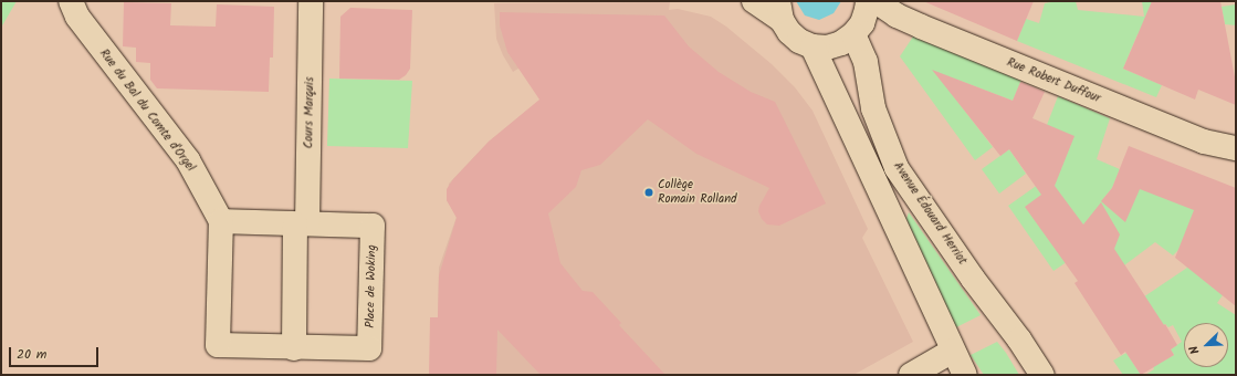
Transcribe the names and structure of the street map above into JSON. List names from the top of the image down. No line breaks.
{"streets":{"street":["Rue Robert Duffour","Rue du Bal du Comte d'Orgel","Cours Marquis","Avenue Édouard Herriot","Place de Woking"]},"crossings":[["Rue du Bal du Comte d'Orgel","Place de Woking"],["Cours Marquis","Place de Woking"]],"places":["Collège Romain Rolland"],"scale_bar":"20 m","north":"bottom left"}
